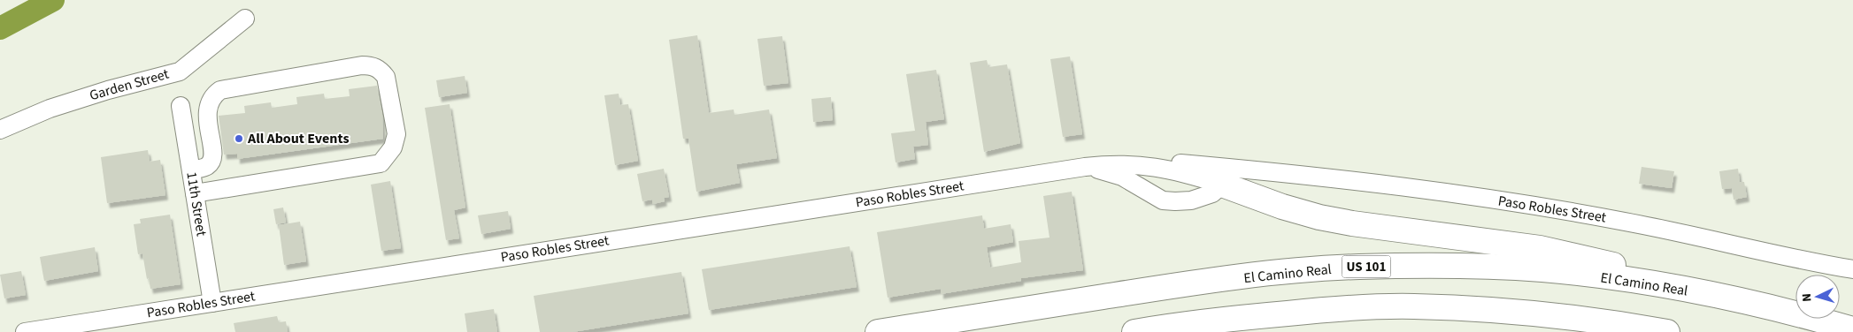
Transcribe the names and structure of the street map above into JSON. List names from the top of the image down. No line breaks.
{"streets":{"highway":["US 101","El Camino Real"],"street":["Garden Street","Paso Robles Street","11th Street"]},"crossings":[["Paso Robles Street","11th Street"]],"places":["All About Events"],"north":"left"}
